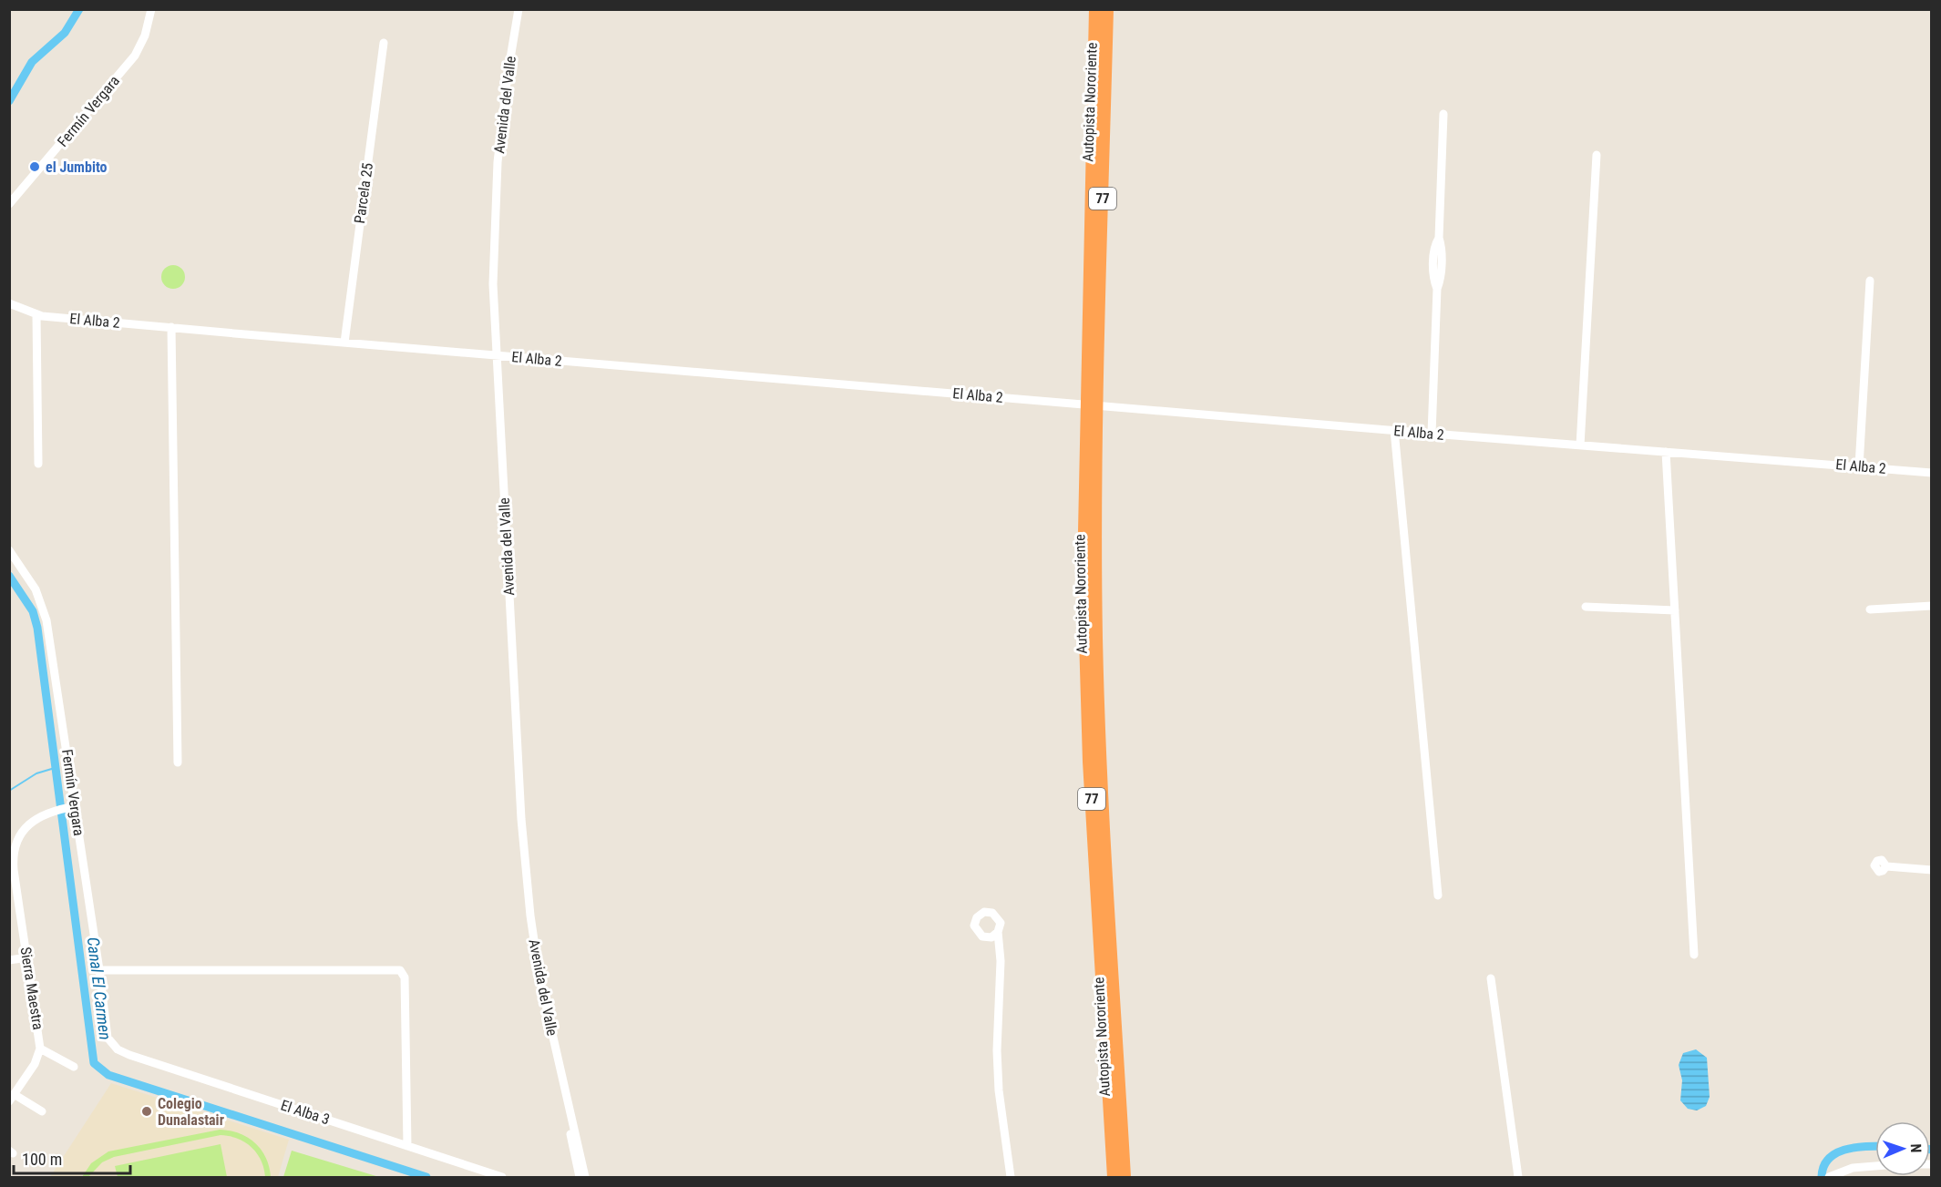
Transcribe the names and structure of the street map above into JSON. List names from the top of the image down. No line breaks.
{"streets":{"highway":["Autopista Nororiente","77"],"street":["Avenida del Valle","Fermín Vergara","Parcela 25","El Alba 2","Sierra Maestra","El Alba 3"]},"crossings":[["Avenida del Valle","El Alba 2"],["Fermín Vergara","Sierra Maestra"],["Fermín Vergara","El Alba 3"],["Parcela 25","El Alba 2"]],"water":["Canal El Carmen"],"places":["el Jumbito","Colegio Dunalastair"],"scale_bar":"100 m","north":"right"}
